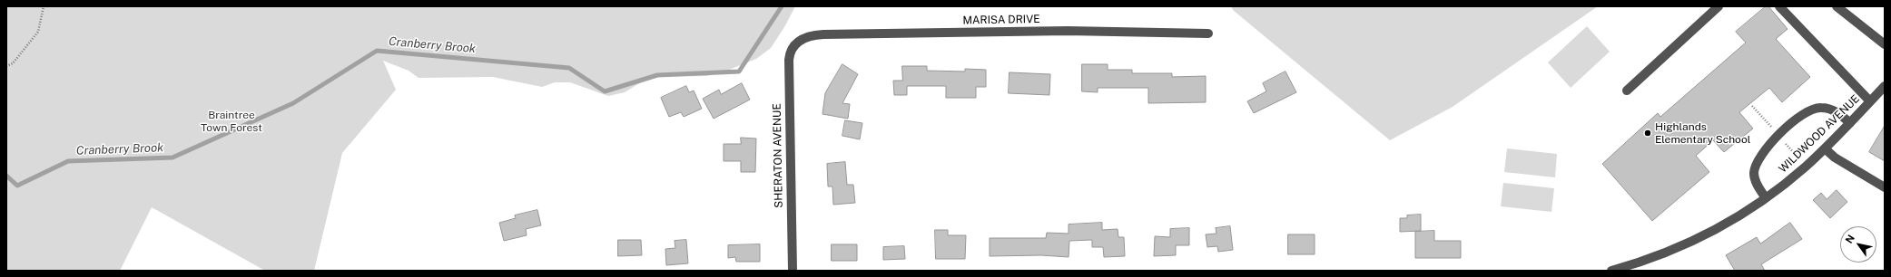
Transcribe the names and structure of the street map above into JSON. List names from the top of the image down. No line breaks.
{"streets":{"street":["MARISA DRIVE","WILDWOOD AVENUE","SHERATON AVENUE"]},"crossings":[["MARISA DRIVE","SHERATON AVENUE"]],"water":["Cranberry Brook"],"parks":["Braintree Town Forest"],"places":["Highlands Elementary School"],"north":"top left"}
